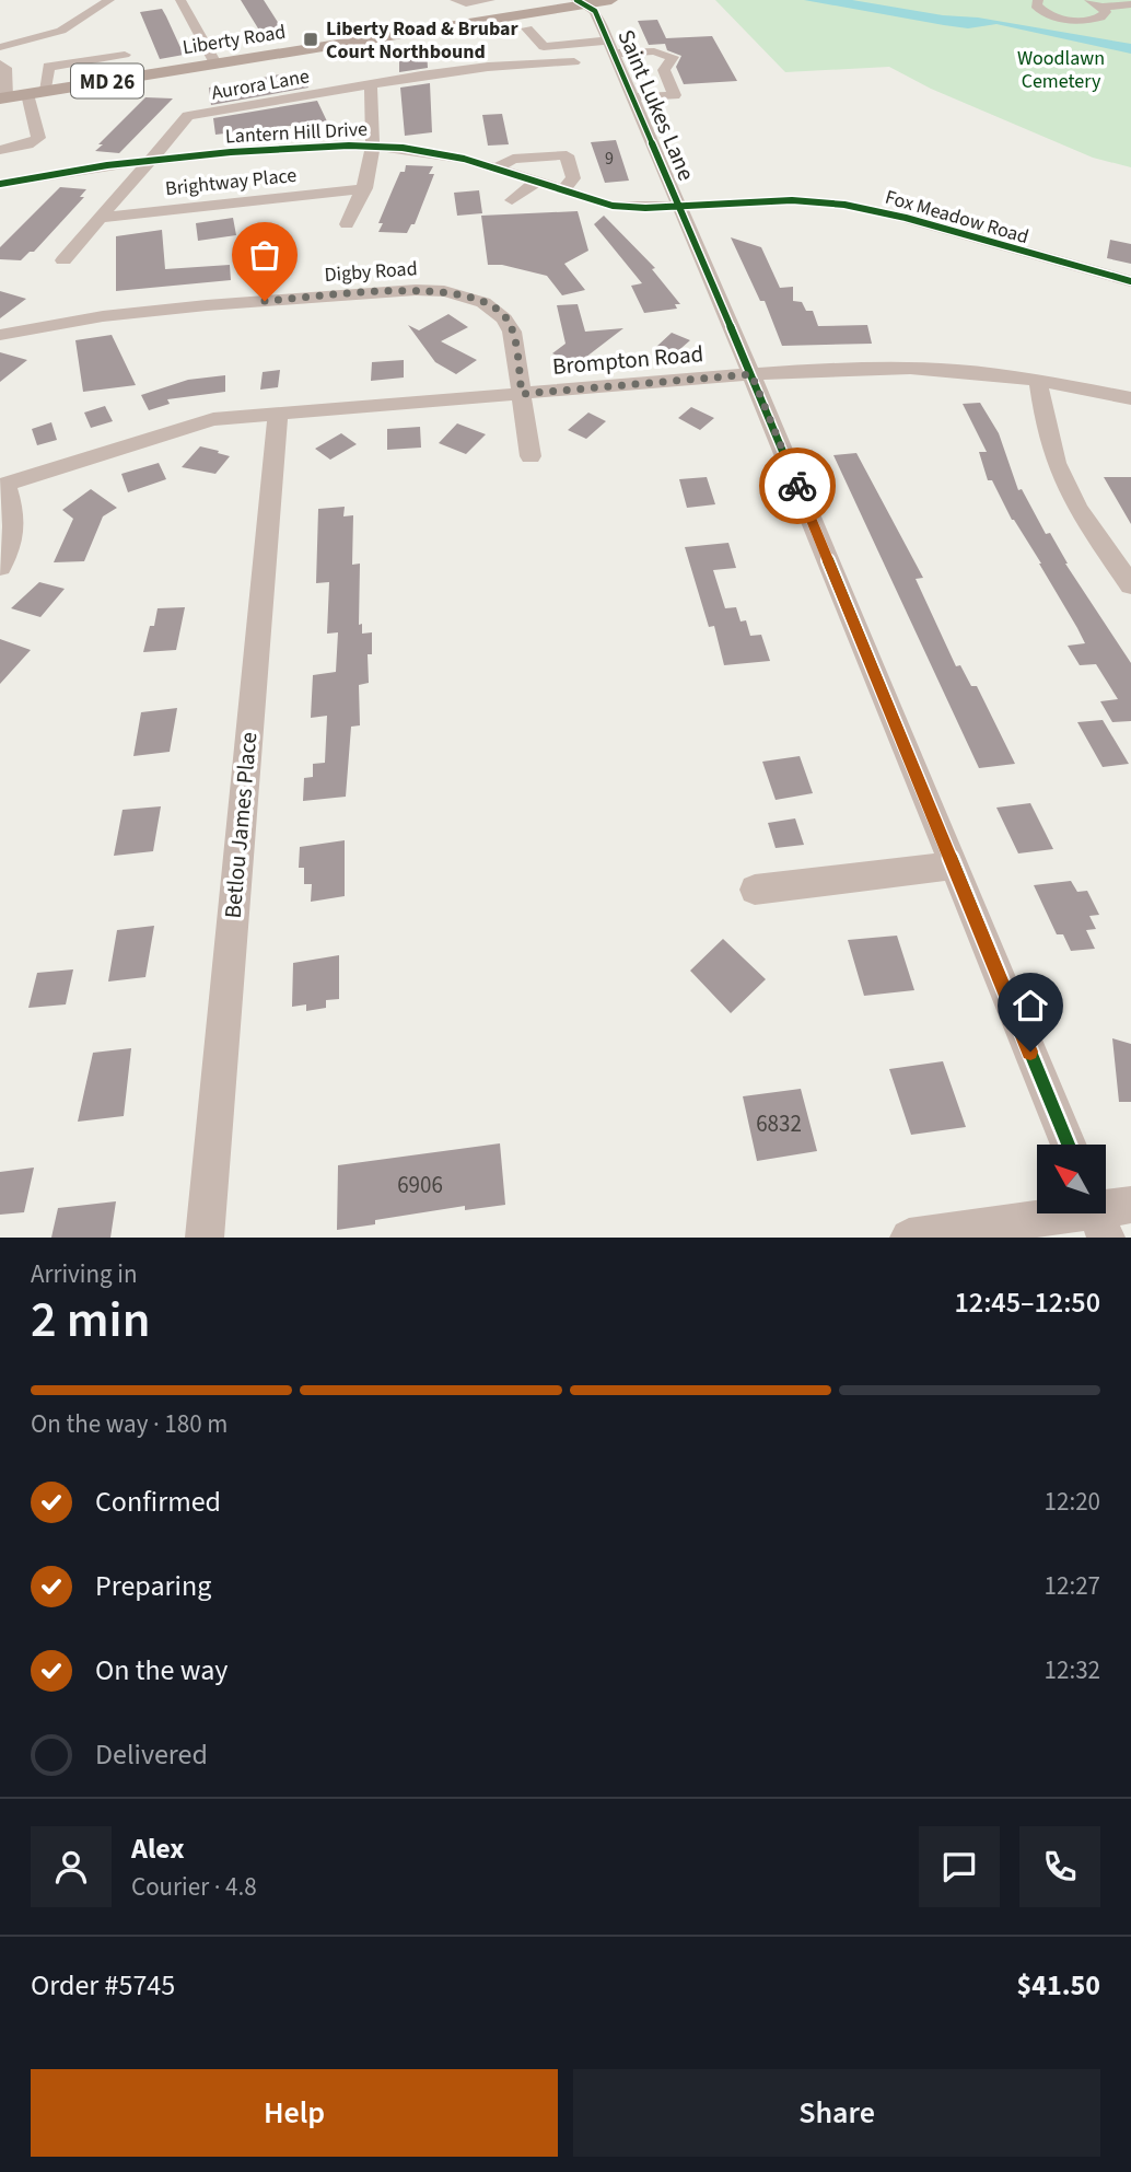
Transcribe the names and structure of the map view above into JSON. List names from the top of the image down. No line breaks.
{"streets":{"main road":["Liberty Road","MD 26"],"street":["Aurora Lane","Saint Lukes Lane","Lantern Hill Drive","Brightway Place","Fox Meadow Road","Digby Road","Brompton Road","Betlou James Place"]},"crossings":[["Liberty Road","Saint Lukes Lane"],["Aurora Lane","Lantern Hill Drive"],["Aurora Lane","Brightway Place"],["Saint Lukes Lane","Lantern Hill Drive"],["Saint Lukes Lane","Fox Meadow Road"],["Saint Lukes Lane","Brompton Road"],["Lantern Hill Drive","Fox Meadow Road"],["Digby Road","Brompton Road"],["Brompton Road","Betlou James Place"]],"parks":["Woodlawn Cemetery"],"places":{"transit":["Liberty Road & Brubar Court Northbound"]},"house_numbers":["9","6832","6906"],"north":"top left","page":{"heading":["2 min","Arriving in","12:45–12:50"],"panel":["Alex","Courier · 4.8","Order #5745","$41.50"],"bar":"On the way · 180 m","list":[["Confirmed","12:20"],["Preparing","12:27"],["On the way","12:32"],"Delivered"],"buttons":["Help","Share"]}}
